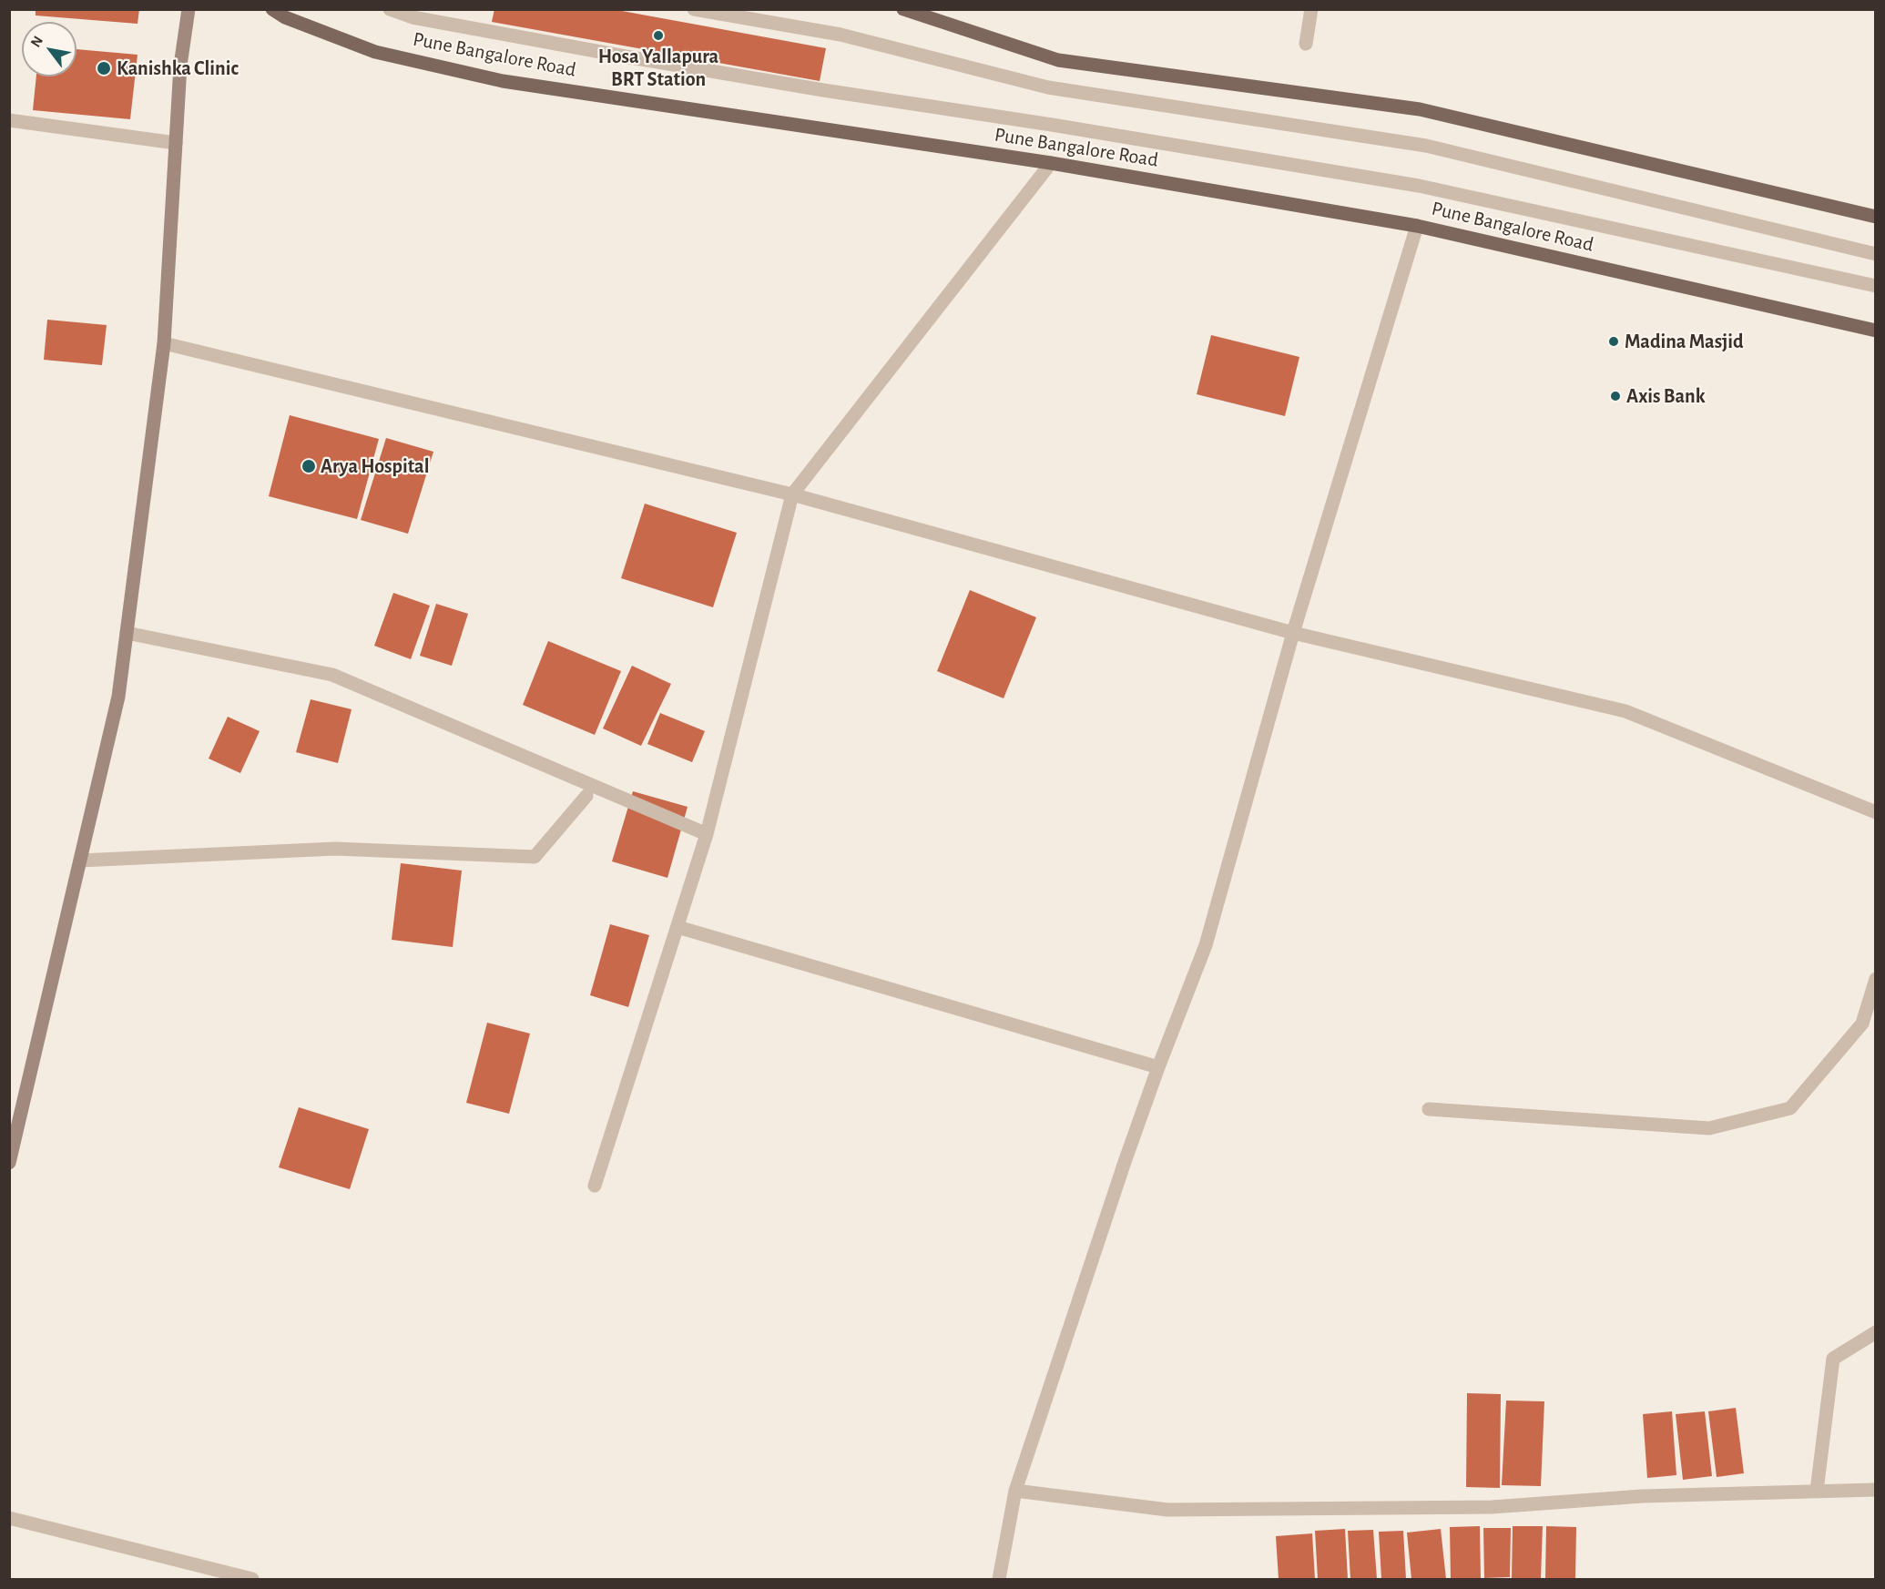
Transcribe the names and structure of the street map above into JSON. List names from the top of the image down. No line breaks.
{"streets":{"main road":["Pune Bangalore Road"]},"places":["Hosa Yallapura BRT Station","Kanishka Clinic","Madina Masjid","Axis Bank","Arya Hospital"],"north":"top left"}
